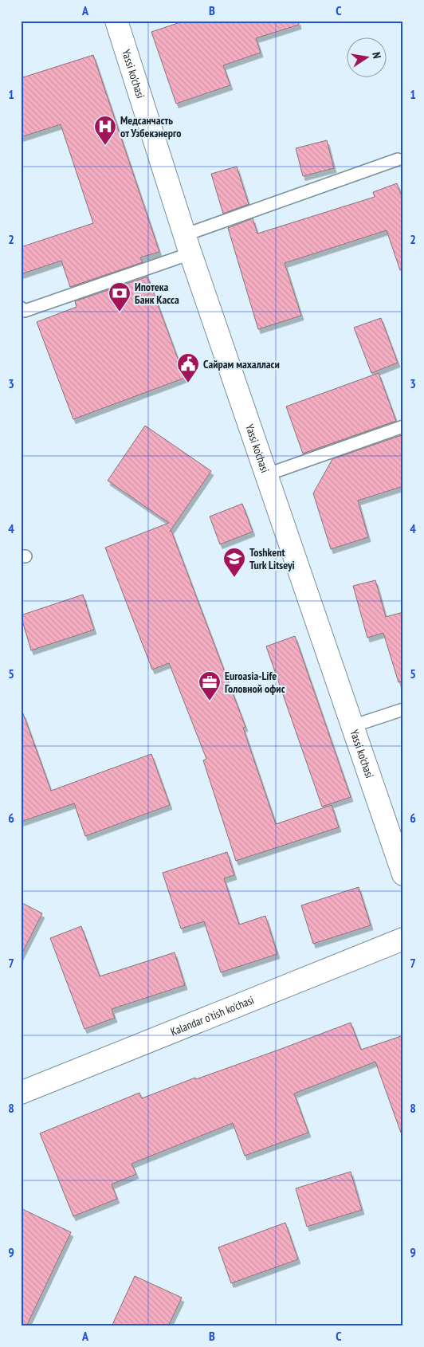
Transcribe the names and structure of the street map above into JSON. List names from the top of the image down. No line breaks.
{"streets":{"street":["Yassi ko'chasi","Kalandar o'tish ko'chasi"]},"places":{"hospital":["Медсанчасть от Узбекэнерго"],"bank":["Ипотека Банк Касса"],"public building":["Сайрам махалласи"],"school or university":["Toshkent Turk Litseyi"],"office":["Euroasia-Life Головной офис"]},"north":"right","grid":{"columns":["A","B","C"],"rows":["1","2","3","4","5","6","7","8","9"]}}
